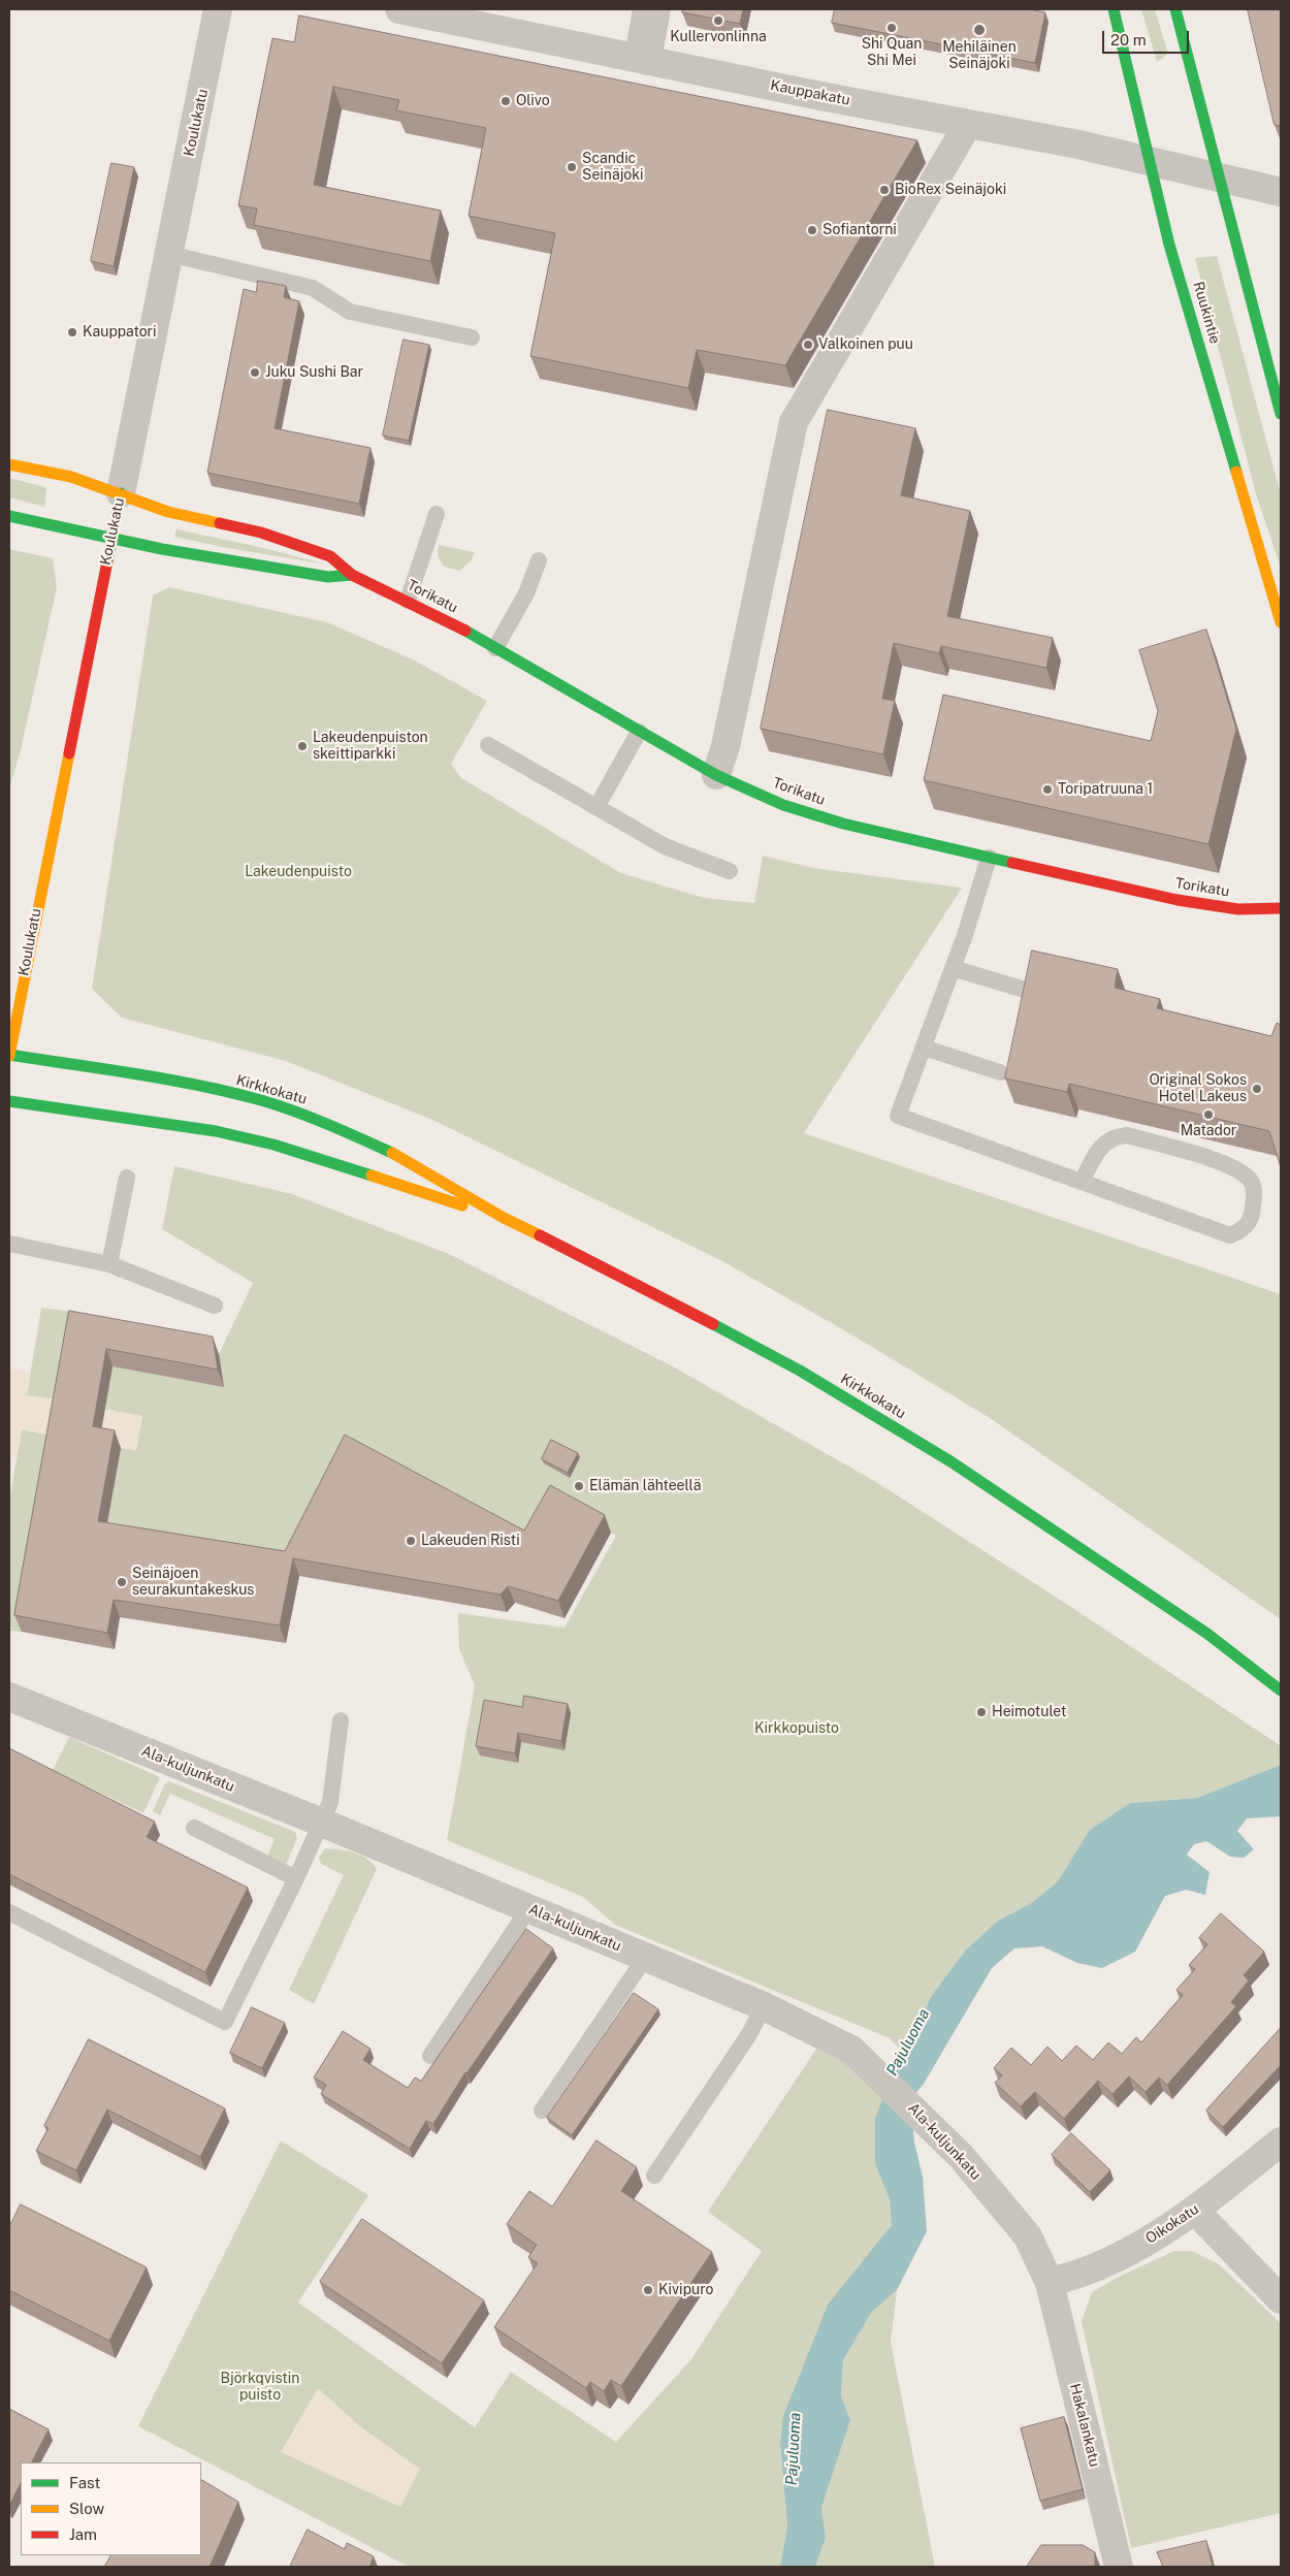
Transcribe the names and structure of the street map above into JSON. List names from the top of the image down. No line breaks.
{"streets":{"main road":["Koulukatu","Ruukintie","Torikatu","Kirkkokatu"],"street":["Kauppakatu","Ala-kuljunkatu","Oikokatu","Hakalankatu"]},"crossings":[["Kauppakatu","Ruukintie"],["Koulukatu","Torikatu"],["Koulukatu","Kirkkokatu"],["Ala-kuljunkatu","Oikokatu"],["Ala-kuljunkatu","Hakalankatu"],["Oikokatu","Hakalankatu"]],"water":["Pajuluoma"],"parks":["Lakeudenpuisto","Kirkkopuisto","Björkqvistin puisto"],"places":["Kullervonlinna","Shi Quan Shi Mei","Mehiläinen Seinäjoki","Olivo","Scandic Seinäjoki","BioRex Seinäjoki","Sofiantorni","Kauppatori","Valkoinen puu","Juku Sushi Bar","Lakeudenpuiston skeittiparkki","Toripatruuna 1","Original Sokos Hotel Lakeus","Matador","Elämän lähteellä","Lakeuden Risti","Seinäjoen seurakuntakeskus","Heimotulet","Kivipuro"],"legend":["Fast","Slow","Jam"],"scale_bar":"20 m"}
